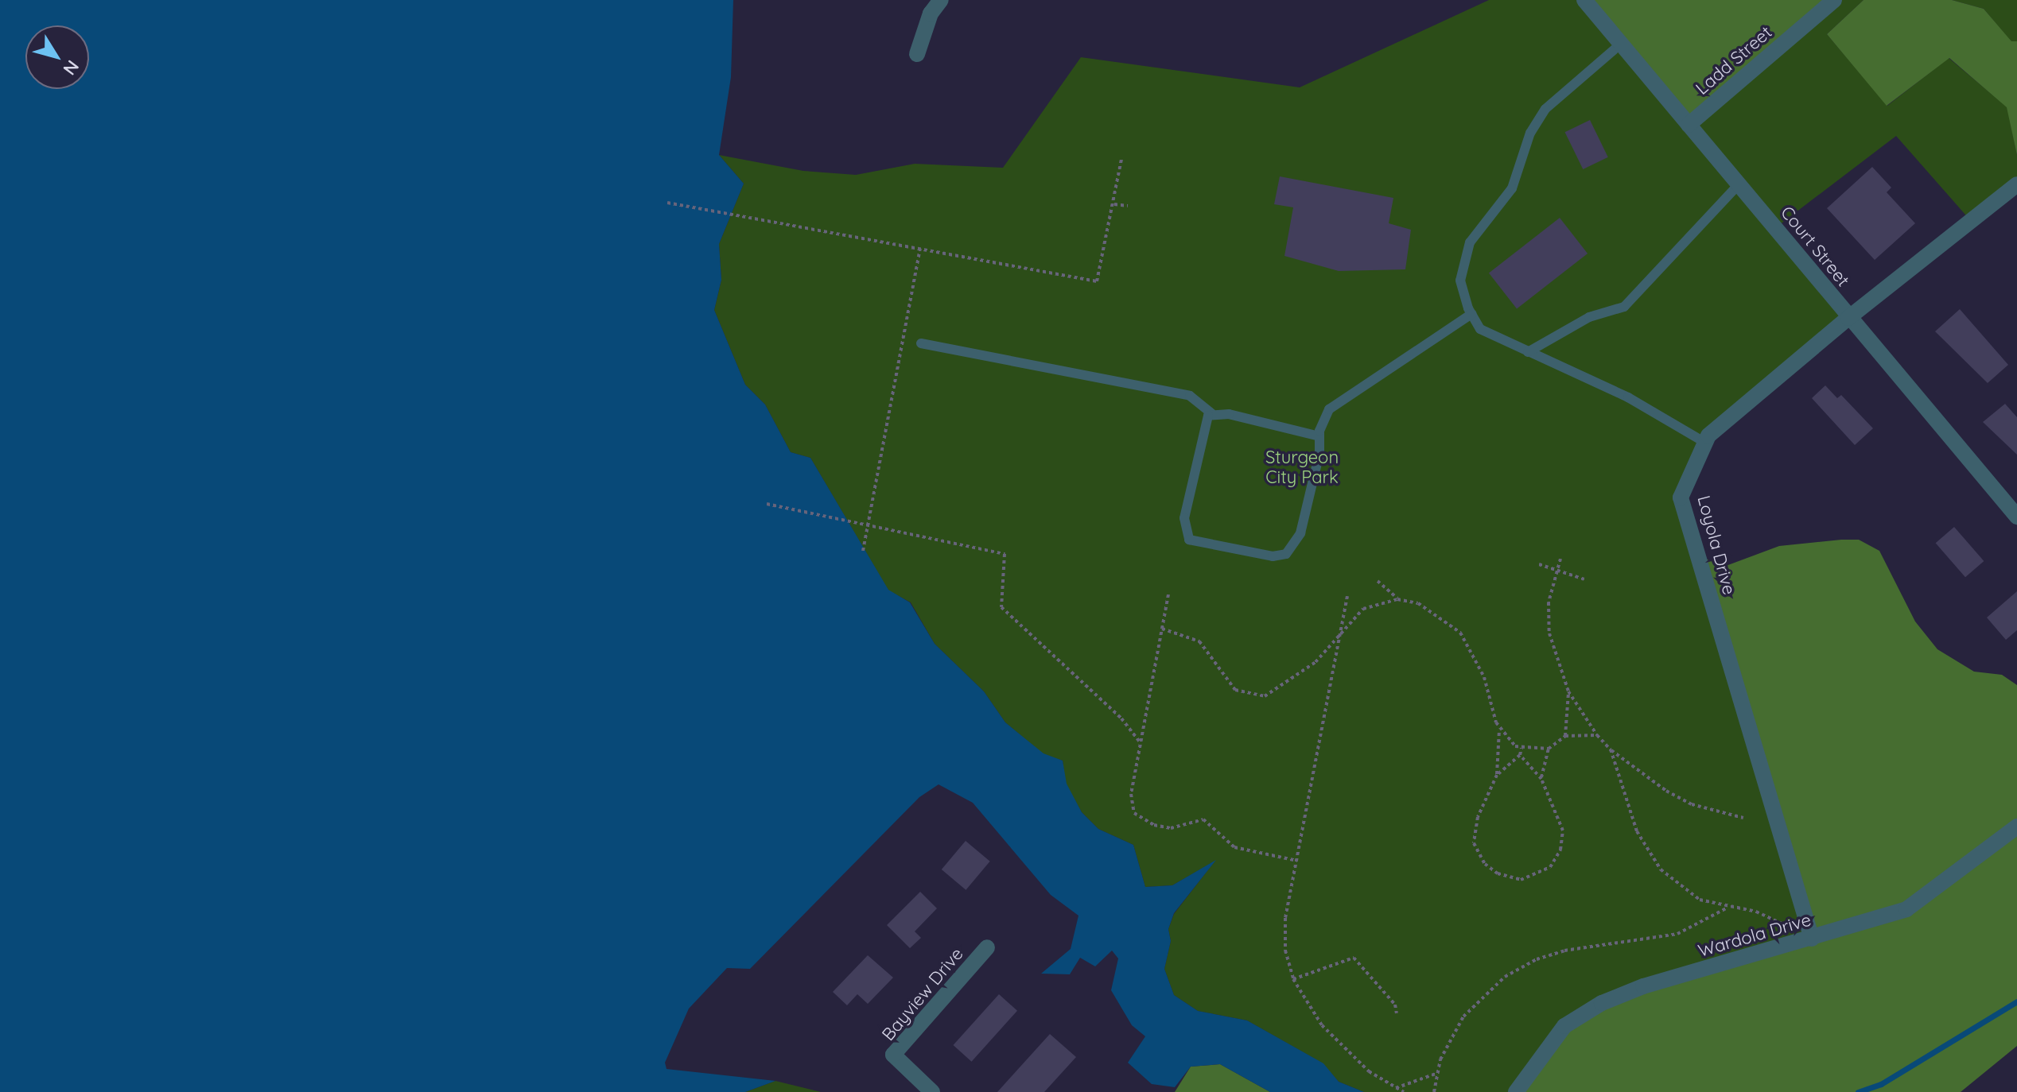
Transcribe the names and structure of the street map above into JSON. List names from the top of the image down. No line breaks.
{"streets":{"street":["Ladd Street","Court Street","Loyola Drive","Wardola Drive","Bayview Drive"]},"crossings":[["Ladd Street","Court Street"],["Court Street","Loyola Drive"],["Loyola Drive","Wardola Drive"]],"parks":["Sturgeon City Park"],"north":"bottom right"}
